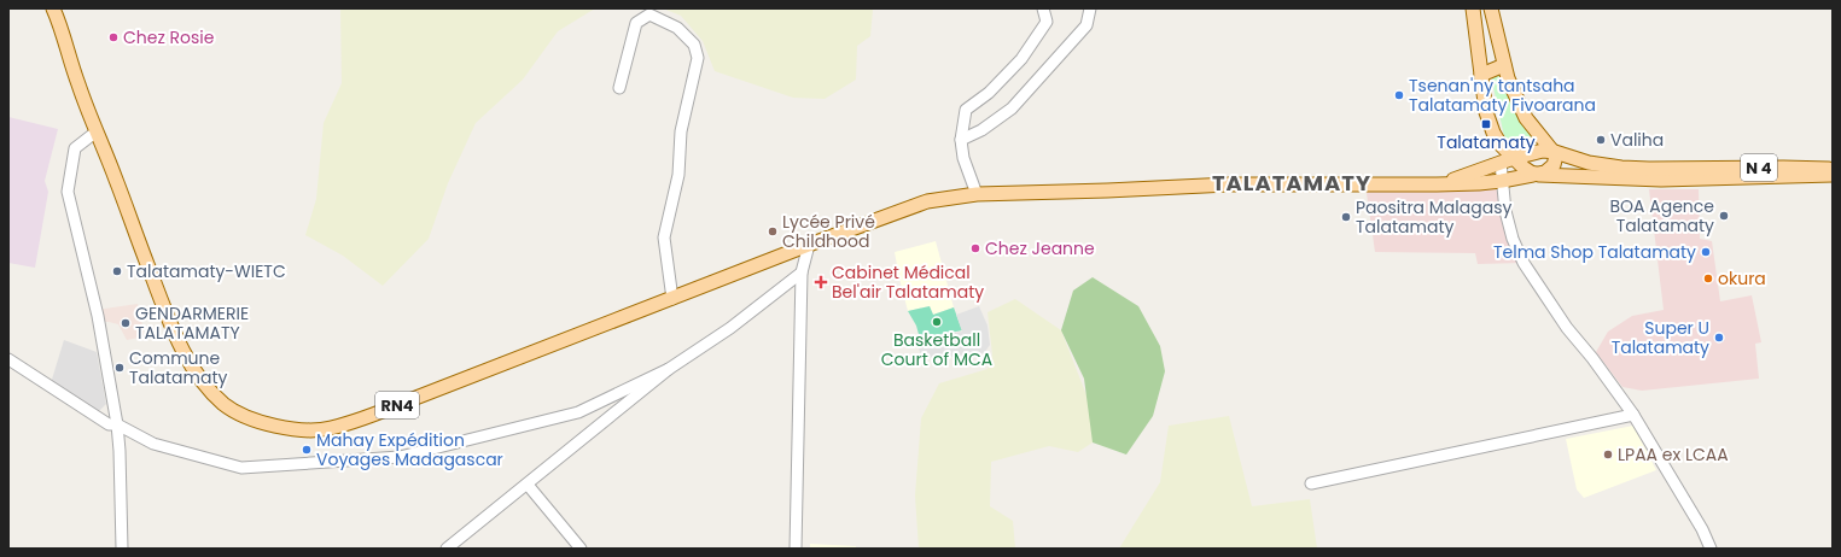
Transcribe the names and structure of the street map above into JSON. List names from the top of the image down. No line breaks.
{"streets":{"main road":["N 4","RN4"]},"crossings":[["N 4","RN4"]],"districts":["TALATAMATY"],"places":{"other":["Chez Rosie","Tsenan'ny tantsaha Talatamaty Fivoarana","Valiha","BOA Agence Talatamaty","Paositra Malagasy Talatamaty","Lycée Privé Childhood","Chez Jeanne","Telma Shop Talatamaty","Talatamaty-WIETC","okura","Basketball Court of MCA","GENDARMERIE TALATAMATY","Super U Talatamaty","Commune Talatamaty","Mahay Expédition Voyages Madagascar","LPAA ex LCAA"],"transit":["Talatamaty"],"health":["Cabinet Médical Bel'air Talatamaty"]}}
